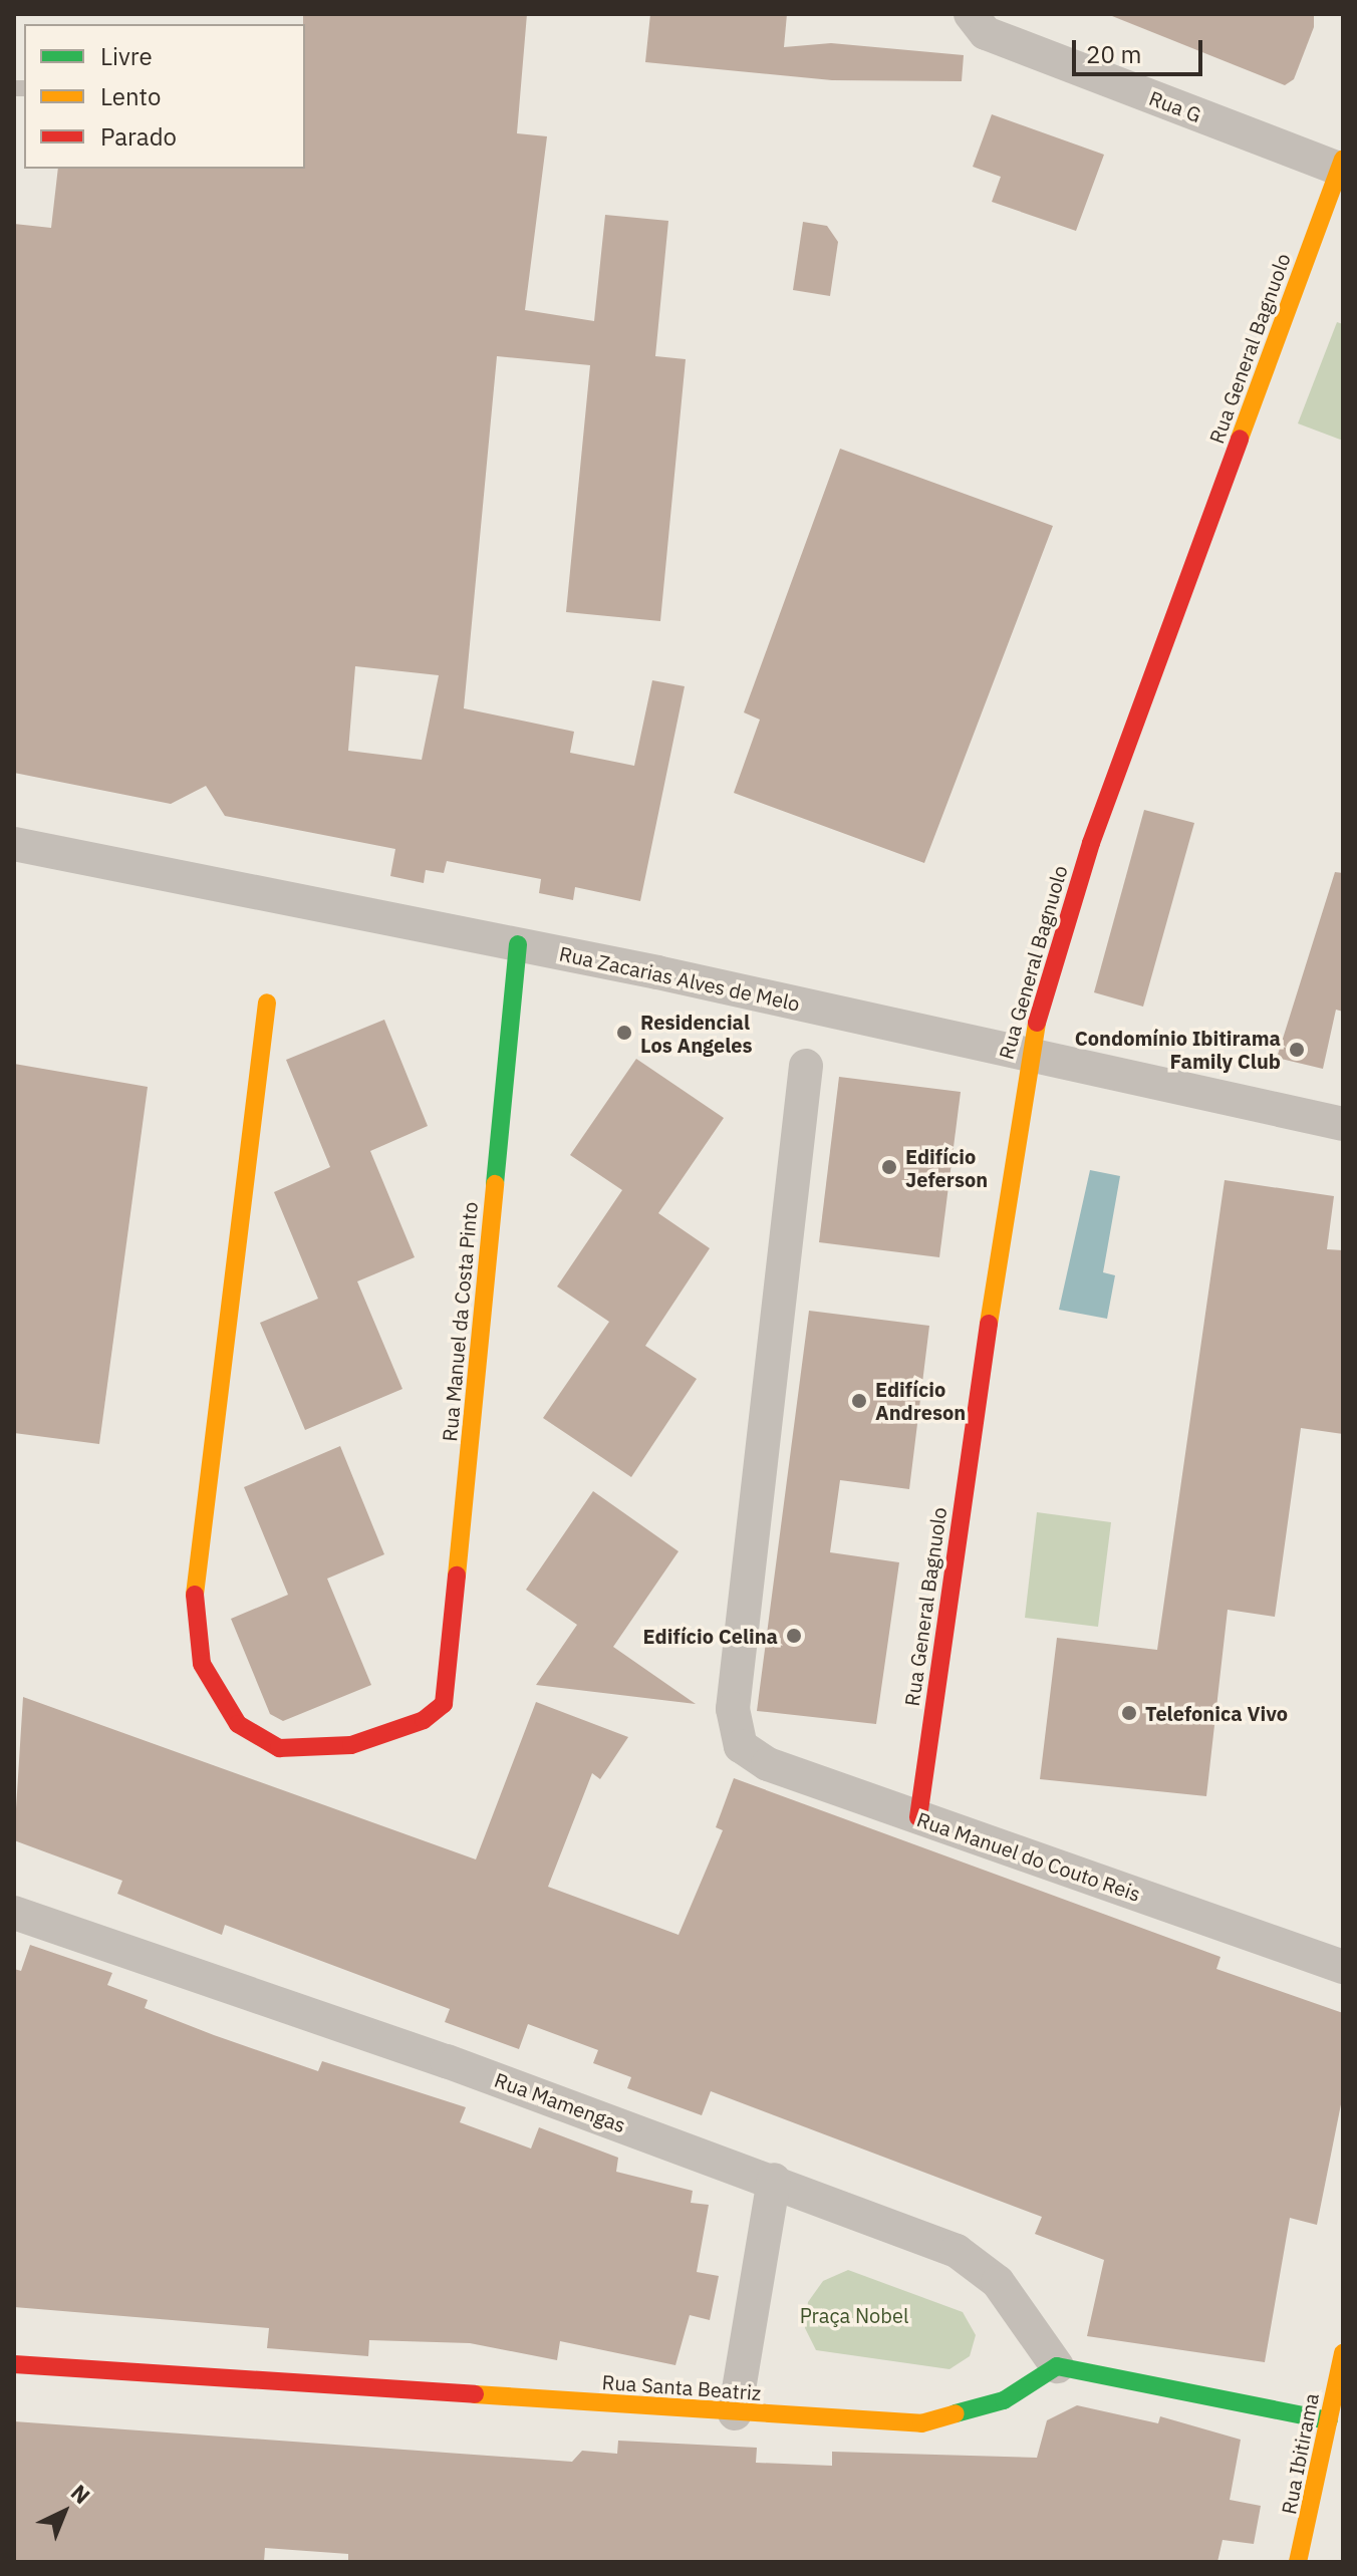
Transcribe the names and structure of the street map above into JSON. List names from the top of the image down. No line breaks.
{"streets":{"street":["Rua G","Rua General Bagnuolo","Rua Zacarias Alves de Melo","Rua Manuel da Costa Pinto","Rua Manuel do Couto Reis","Rua Mamengas","Rua Santa Beatriz","Rua Ibitirama"]},"crossings":[["Rua G","Rua General Bagnuolo"],["Rua General Bagnuolo","Rua Zacarias Alves de Melo"],["Rua General Bagnuolo","Rua Manuel do Couto Reis"],["Rua Zacarias Alves de Melo","Rua Manuel da Costa Pinto"],["Rua Mamengas","Rua Santa Beatriz"]],"parks":["Praça Nobel"],"places":["Residencial Los Angeles","Condomínio Ibitirama Family Club","Edifício Jeferson","Edifício Andreson","Edifício Celina","Telefonica Vivo"],"legend":["Livre","Lento","Parado"],"scale_bar":"20 m","north":"top right"}
